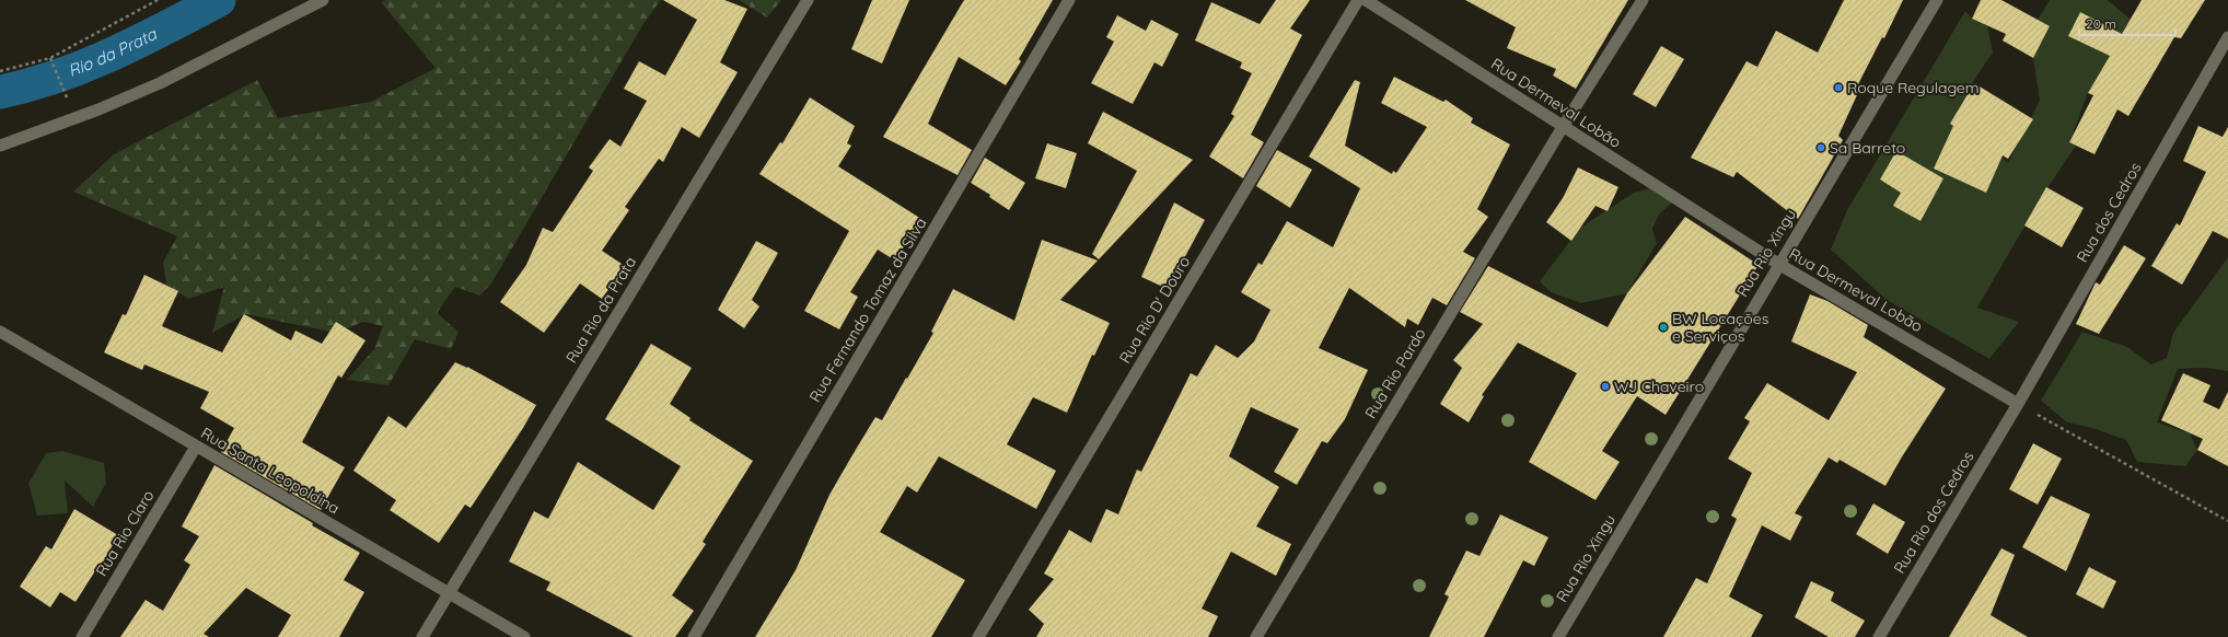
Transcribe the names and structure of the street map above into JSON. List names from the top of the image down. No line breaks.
{"streets":{"street":["Rua Dermeval Lobão","Rua dos Cedros","Rua Rio Xingu","Rua Rio da Prata","Rua Fernando Tomaz da Silva","Rua Rio D' Douro","Rua Rio Pardo","Rua Santa Leopoldina","Rua Rio dos Cedros","Rua Rio Claro"]},"crossings":[["Rua Dermeval Lobão","Rua dos Cedros"],["Rua Dermeval Lobão","Rua Rio Xingu"],["Rua Dermeval Lobão","Rua Rio Pardo"],["Rua Dermeval Lobão","Rua Rio dos Cedros"],["Rua dos Cedros","Rua Rio dos Cedros"],["Rua Rio da Prata","Rua Santa Leopoldina"],["Rua Santa Leopoldina","Rua Rio Claro"]],"water":["Rio da Prata"],"places":["Roque Regulagem","Sa Barreto","BW Locações e Serviços","WJ Chaveiro"],"scale_bar":"20 m"}
